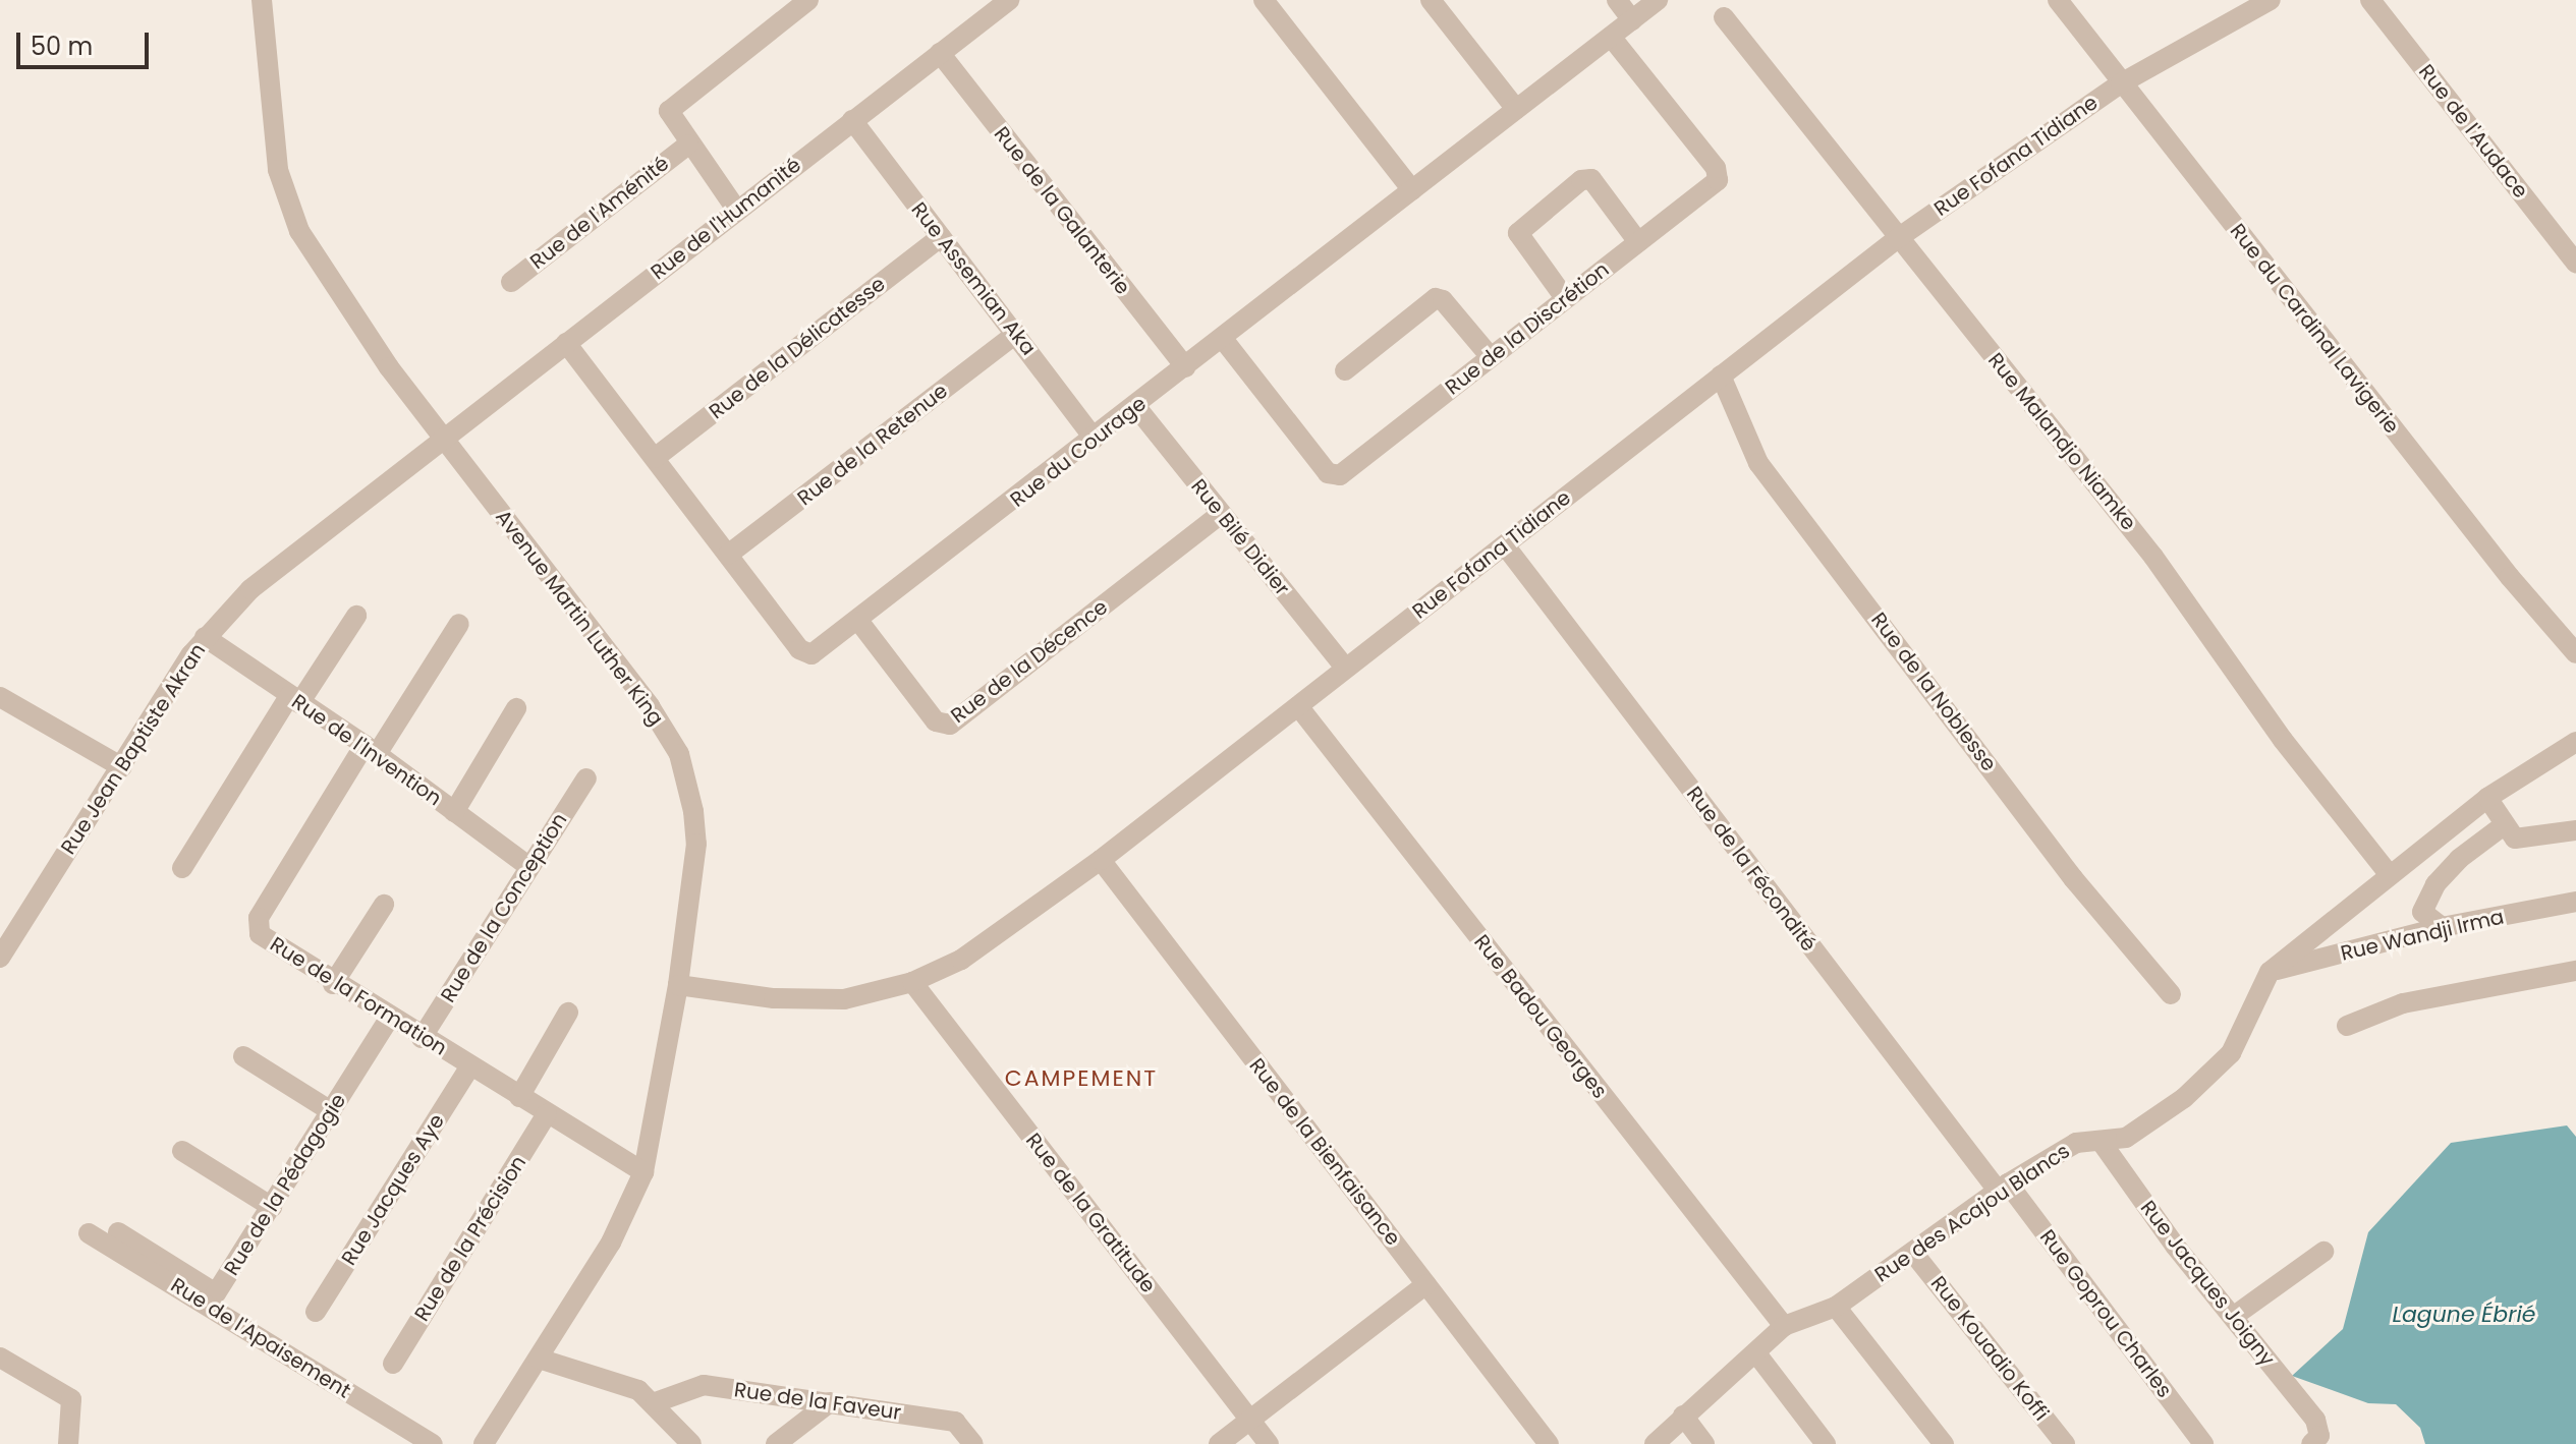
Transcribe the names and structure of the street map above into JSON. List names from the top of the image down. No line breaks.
{"streets":{"street":["Rue de l'Audace","Rue Fofana Tidiane","Rue de la Galanterie","Rue de l'Aménité","Rue de l'Humanité","Rue Assemian Aka","Rue de la Discrétion","Rue du Cardinal Lavigerie","Rue de la Délicatesse","Rue Malandjo Niamke","Rue de la Retenue","Rue du Courage","Rue Bilé Didier","Avenue Martin Luther King","Rue de la Décence","Rue de la Noblesse","Rue Jean Baptiste Akran","Rue de l'Invention","Rue de la Fécondité","Rue de la Conception","Rue Wandji Irma","Rue de la Formation","Rue Badou Georges","Rue de la Bienfaisance","Rue de la Pédagogie","Rue Jacques Aye","Rue de la Gratitude","Rue des Acajou Blancs","Rue de la Précision","Rue Jacques Joigny","Rue Goprou Charles","Rue de l'Apaisement","Rue Kouadio Koffi","Rue de la Faveur"]},"crossings":[["Rue Fofana Tidiane","Rue du Cardinal Lavigerie"],["Rue Fofana Tidiane","Rue Malandjo Niamke"],["Rue Fofana Tidiane","Rue Bilé Didier"],["Rue Fofana Tidiane","Avenue Martin Luther King"],["Rue Fofana Tidiane","Rue de la Noblesse"],["Rue Fofana Tidiane","Rue de la Fécondité"],["Rue Fofana Tidiane","Rue Badou Georges"],["Rue Fofana Tidiane","Rue de la Bienfaisance"],["Rue Fofana Tidiane","Rue de la Gratitude"],["Rue de la Galanterie","Rue de l'Humanité"],["Rue de la Galanterie","Rue du Courage"],["Rue de l'Humanité","Rue Assemian Aka"],["Rue de l'Humanité","Rue du Courage"],["Rue de l'Humanité","Avenue Martin Luther King"],["Rue de l'Humanité","Rue Jean Baptiste Akran"],["Rue Assemian Aka","Rue de la Délicatesse"],["Rue Assemian Aka","Rue de la Retenue"],["Rue Assemian Aka","Rue du Courage"],["Rue de la Discrétion","Rue du Courage"],["Rue de la Délicatesse","Rue du Courage"],["Rue Malandjo Niamke","Rue des Acajou Blancs"],["Rue de la Retenue","Rue du Courage"],["Rue du Courage","Rue Bilé Didier"],["Rue du Courage","Rue de la Décence"],["Rue Bilé Didier","Rue de la Décence"],["Avenue Martin Luther King","Rue Jean Baptiste Akran"],["Avenue Martin Luther King","Rue de la Formation"],["Rue Jean Baptiste Akran","Rue de l'Invention"],["Rue de l'Invention","Rue de la Conception"],["Rue de l'Invention","Rue de la Formation"],["Rue de la Fécondité","Rue des Acajou Blancs"],["Rue de la Fécondité","Rue Goprou Charles"],["Rue de la Conception","Rue de la Formation"],["Rue Wandji Irma","Rue des Acajou Blancs"],["Rue de la Formation","Rue de la Pédagogie"],["Rue de la Formation","Rue Jacques Aye"],["Rue de la Formation","Rue de la Précision"],["Rue Badou Georges","Rue des Acajou Blancs"],["Rue des Acajou Blancs","Rue Jacques Joigny"],["Rue des Acajou Blancs","Rue Goprou Charles"],["Rue des Acajou Blancs","Rue Kouadio Koffi"]],"districts":["CAMPEMENT"],"water":["Lagune Ébrié"],"scale_bar":"50 m"}
